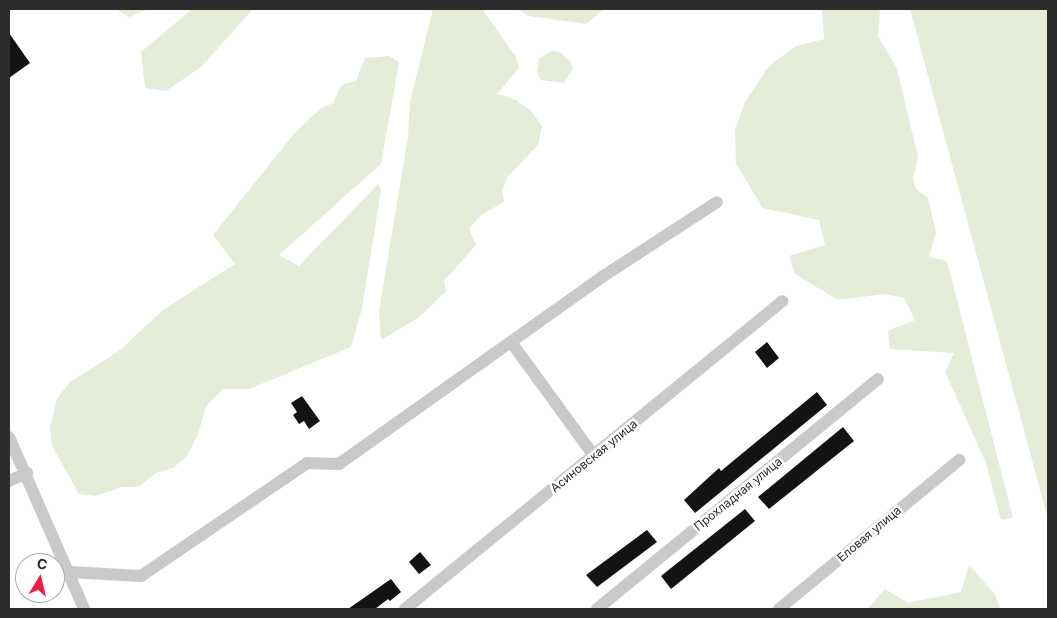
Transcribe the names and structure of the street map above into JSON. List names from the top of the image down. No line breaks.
{"streets":{"street":["Асиновская улица","Прохладная улица","Еловая улица"]},"north":"top"}
